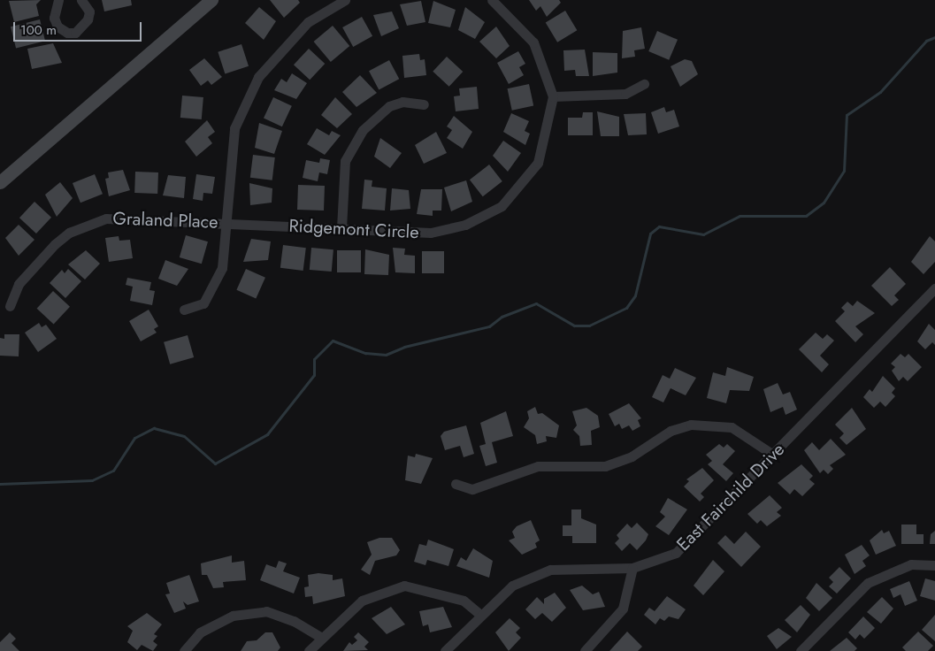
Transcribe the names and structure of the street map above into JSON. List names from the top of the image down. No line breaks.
{"streets":{"street":["Graland Place","Ridgemont Circle","East Fairchild Drive"]},"crossings":[["Graland Place","Ridgemont Circle"]],"scale_bar":"100 m"}
